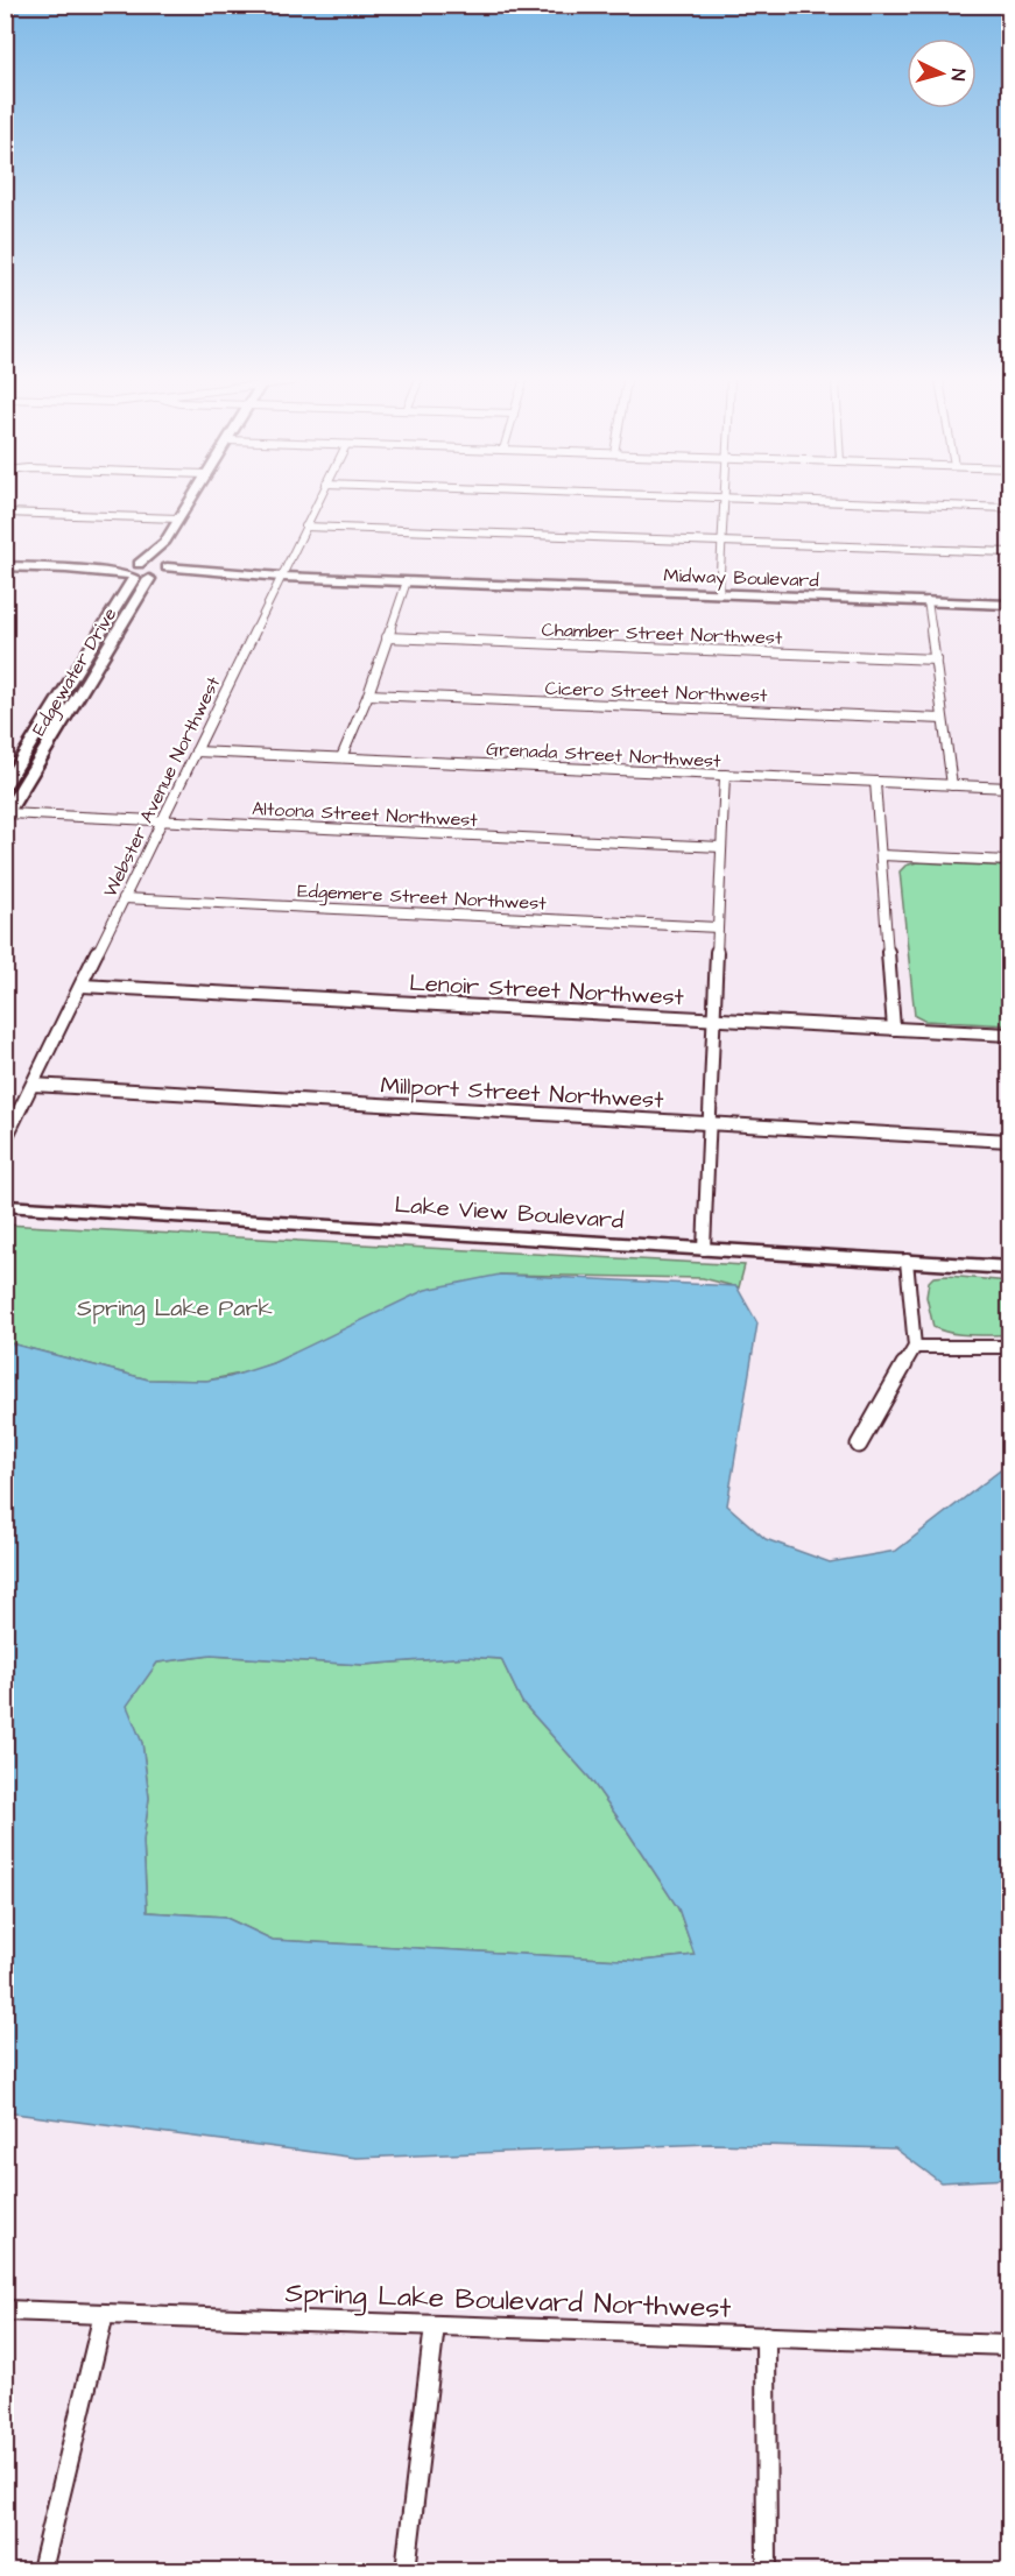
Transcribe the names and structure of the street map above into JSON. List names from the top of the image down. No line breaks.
{"streets":{"street":["Midway Boulevard","Chamber Street Northwest","Edgewater Drive","Cicero Street Northwest","Grenada Street Northwest","Webster Avenue Northwest","Altoona Street Northwest","Edgemere Street Northwest","Lenoir Street Northwest","Millport Street Northwest","Lake View Boulevard","Spring Lake Boulevard Northwest"]},"crossings":[["Midway Boulevard","Edgewater Drive"],["Midway Boulevard","Webster Avenue Northwest"],["Edgewater Drive","Altoona Street Northwest"],["Grenada Street Northwest","Webster Avenue Northwest"],["Webster Avenue Northwest","Altoona Street Northwest"],["Webster Avenue Northwest","Edgemere Street Northwest"],["Webster Avenue Northwest","Lenoir Street Northwest"],["Webster Avenue Northwest","Millport Street Northwest"]],"parks":["Spring Lake Park"],"north":"right"}
